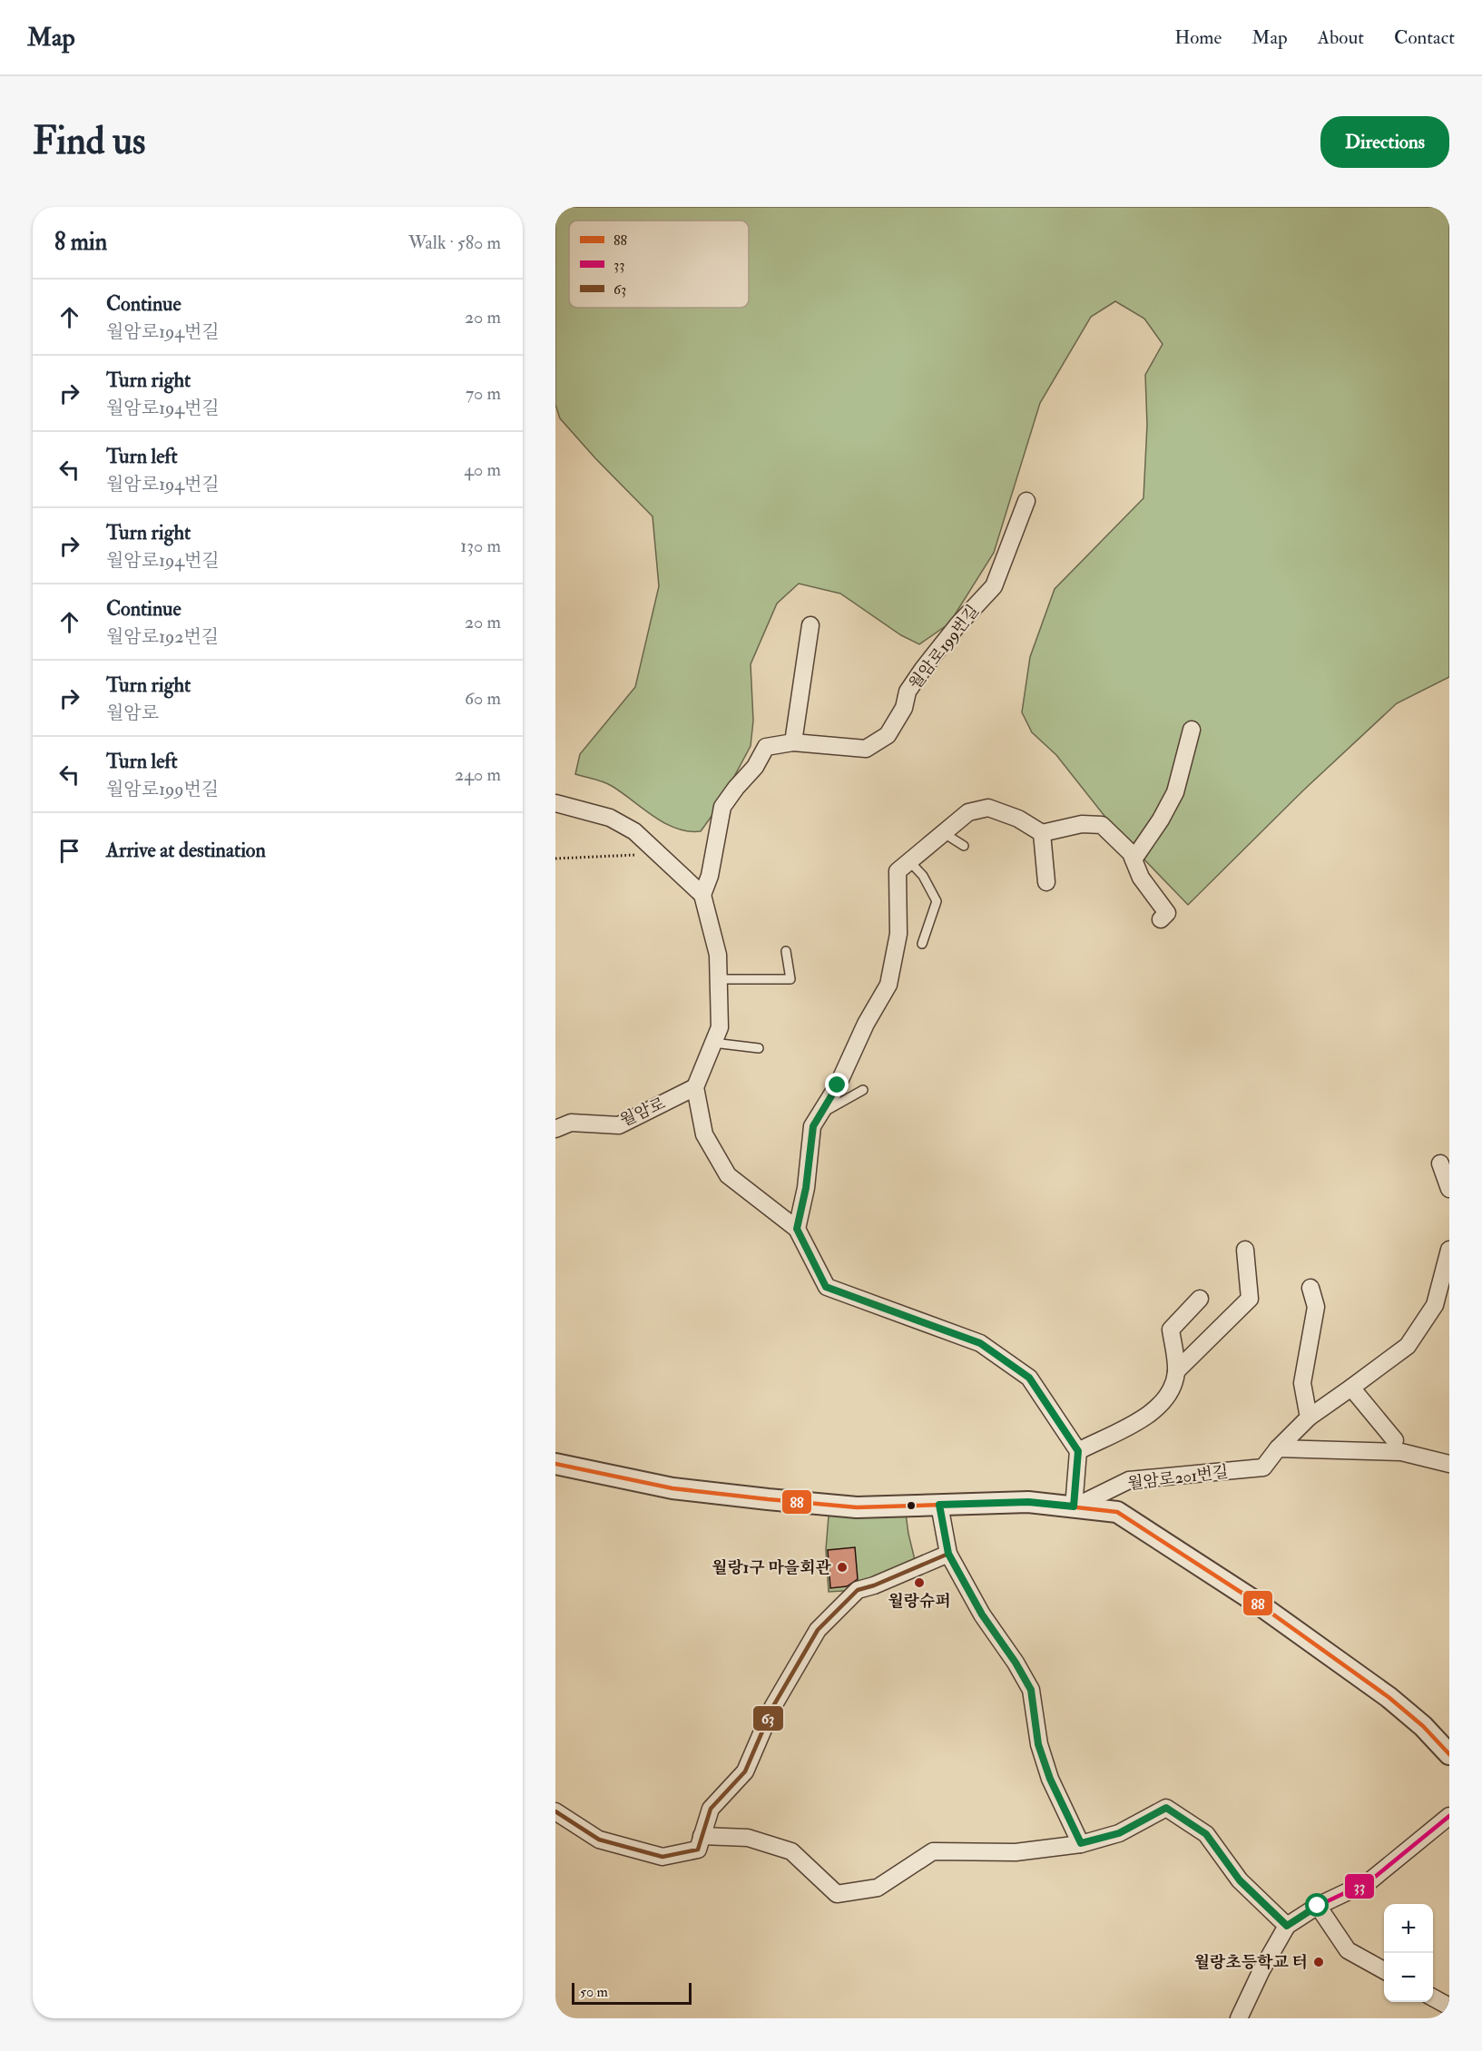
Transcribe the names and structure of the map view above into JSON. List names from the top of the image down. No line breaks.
{"streets":{"street":["월암로199번길","월암로","월암로201번길"]},"places":["월랑1구 마을회관","월랑슈퍼","월랑초등학교 터"],"lines":["transit line 88","transit line 63","transit line 33"],"legend":["88","33","63"],"scale_bar":"50 m","page":{"header":"Map","nav":["Home","Map","About","Contact"],"buttons":"Directions","title":"Find us","heading":["8 min","Walk · 580 m"],"list":[["Continue","월암로194번길","20 m"],["Turn right","월암로194번길","70 m"],["Turn left","월암로194번길","40 m"],["Turn right","월암로194번길","130 m"],["Continue","월암로192번길","20 m"],["Turn right","월암로","60 m"],["Turn left","월암로199번길","240 m"],"Arrive at destination"],"map_buttons":["+","−"],"scale":"50 m"}}
